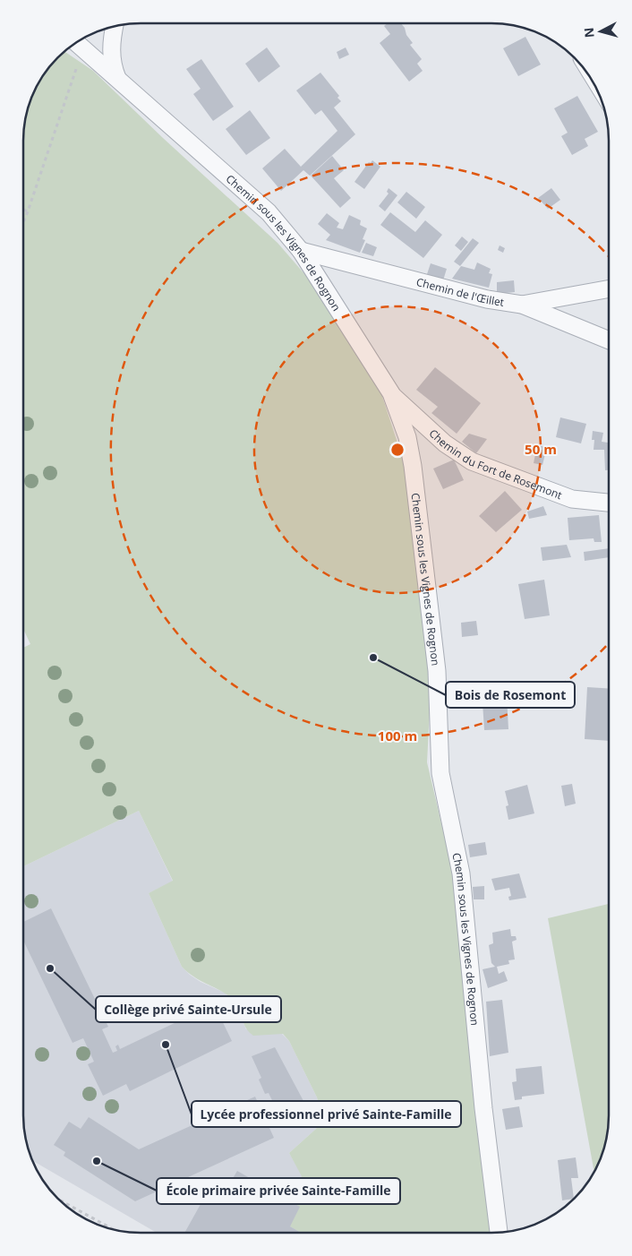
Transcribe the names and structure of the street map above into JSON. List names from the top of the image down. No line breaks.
{"streets":{"street":["Chemin sous les Vignes de Rognon","Chemin de l'Œillet","Chemin du Fort de Rosemont"]},"crossings":[["Chemin sous les Vignes de Rognon","Chemin de l'Œillet"],["Chemin sous les Vignes de Rognon","Chemin du Fort de Rosemont"]],"places":["Bois de Rosemont","Collège privé Sainte-Ursule","Lycée professionnel privé Sainte-Famille","École primaire privée Sainte-Famille"],"north":"left","rings":["50 m","100 m"]}
